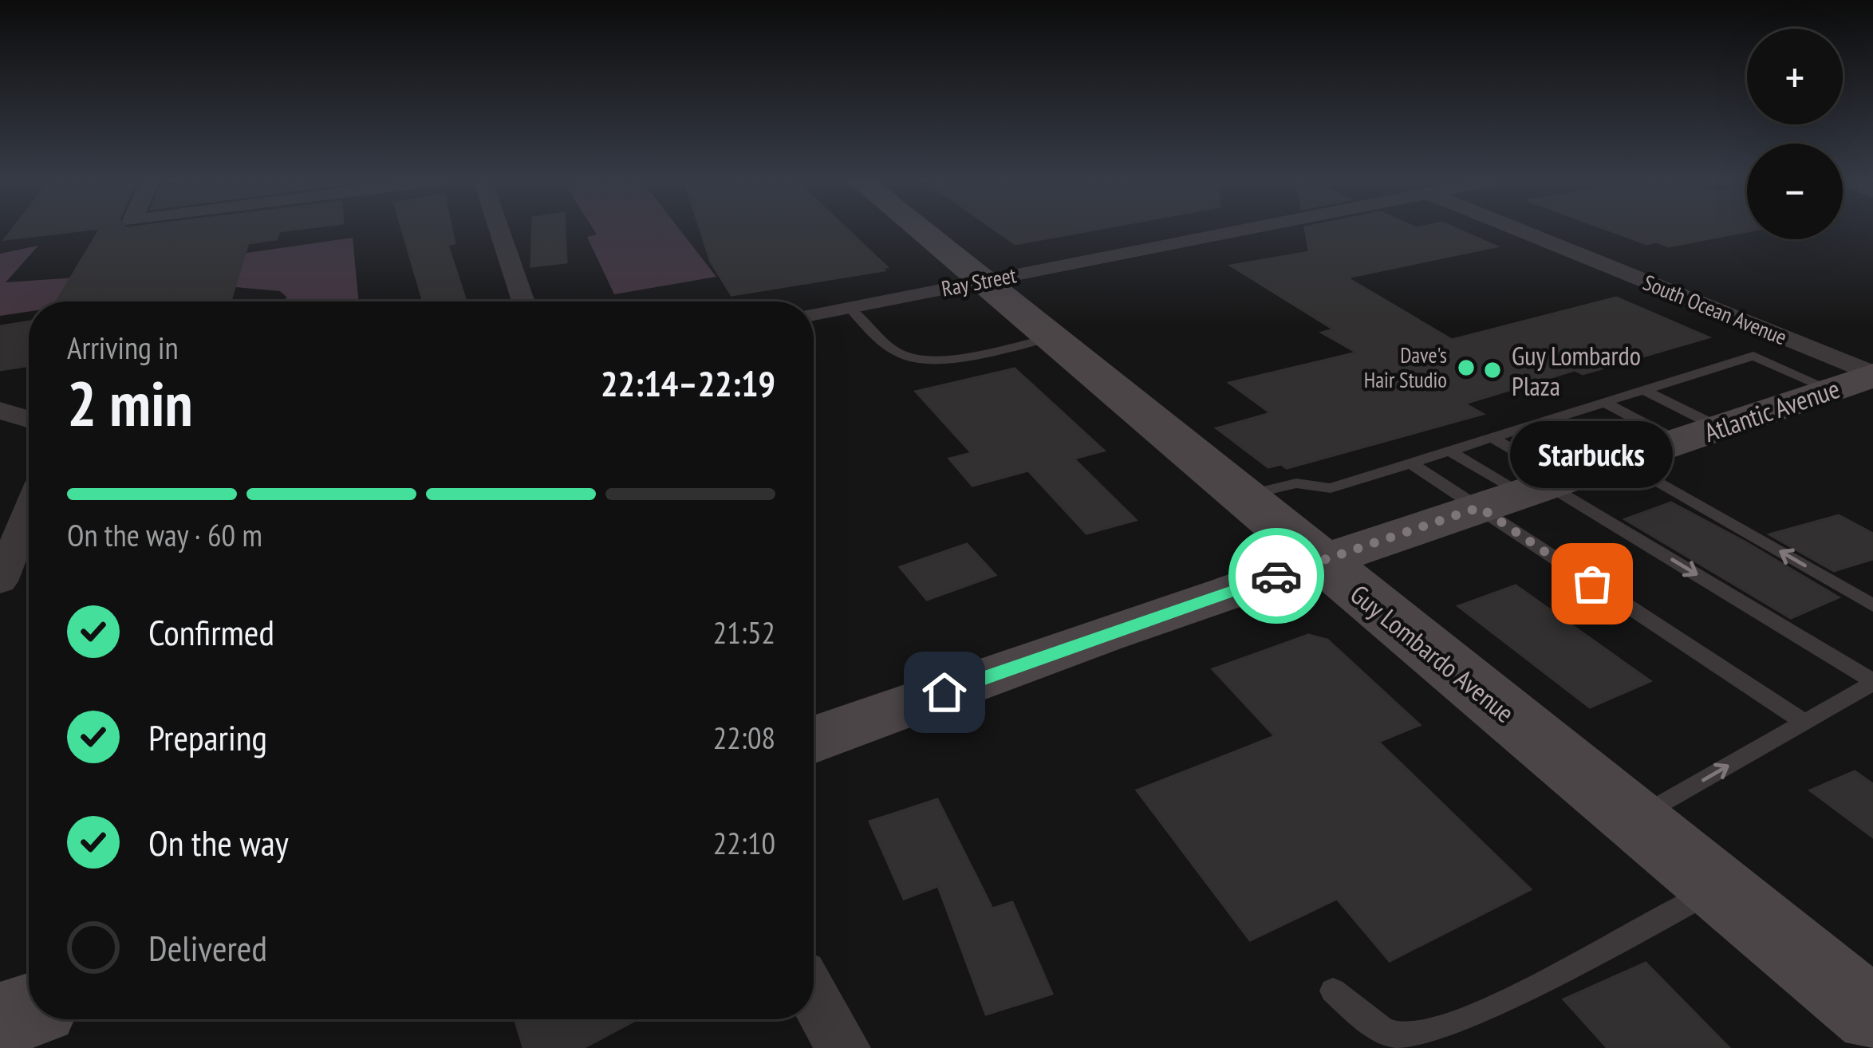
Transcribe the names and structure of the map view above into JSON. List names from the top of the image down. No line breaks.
{"streets":{"street":["Ray Street","South Ocean Avenue","Atlantic Avenue","Guy Lombardo Avenue"]},"crossings":[["Ray Street","Guy Lombardo Avenue"],["South Ocean Avenue","Atlantic Avenue"],["Atlantic Avenue","Guy Lombardo Avenue"]],"places":["Dave's Hair Studio","Guy Lombardo Plaza","Starbucks"],"page":{"map_buttons":["+","−"],"heading":["2 min","Arriving in","22:14–22:19"],"bubble":"Starbucks","bar":"On the way · 60 m","list":[["Confirmed","21:52"],["Preparing","22:08"],["On the way","22:10"],"Delivered"]}}
